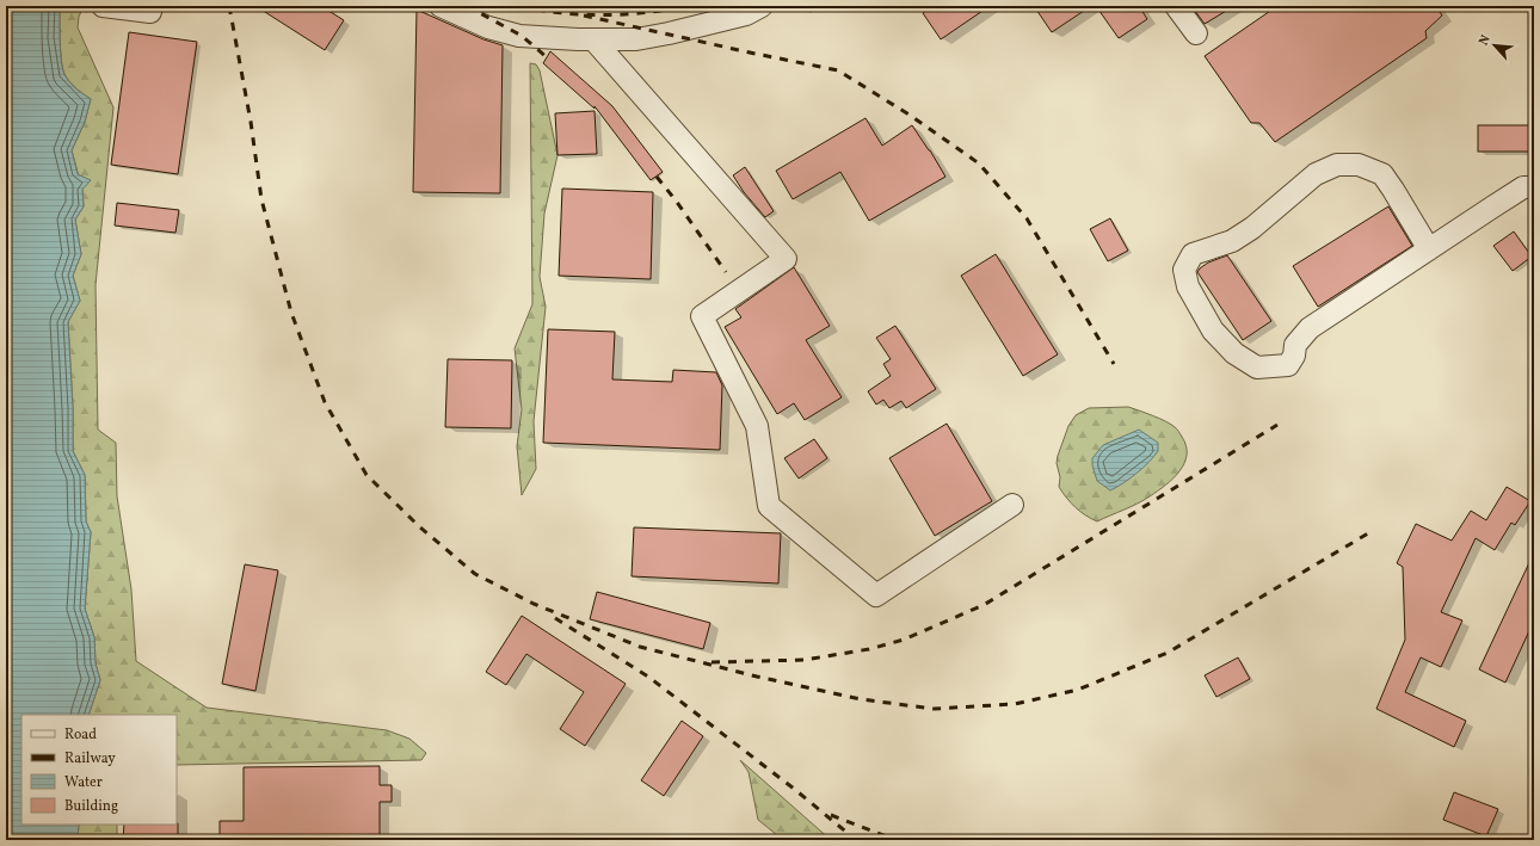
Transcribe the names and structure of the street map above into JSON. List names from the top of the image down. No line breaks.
{"legend":["Road","Railway","Water","Building"],"north":"top left"}
